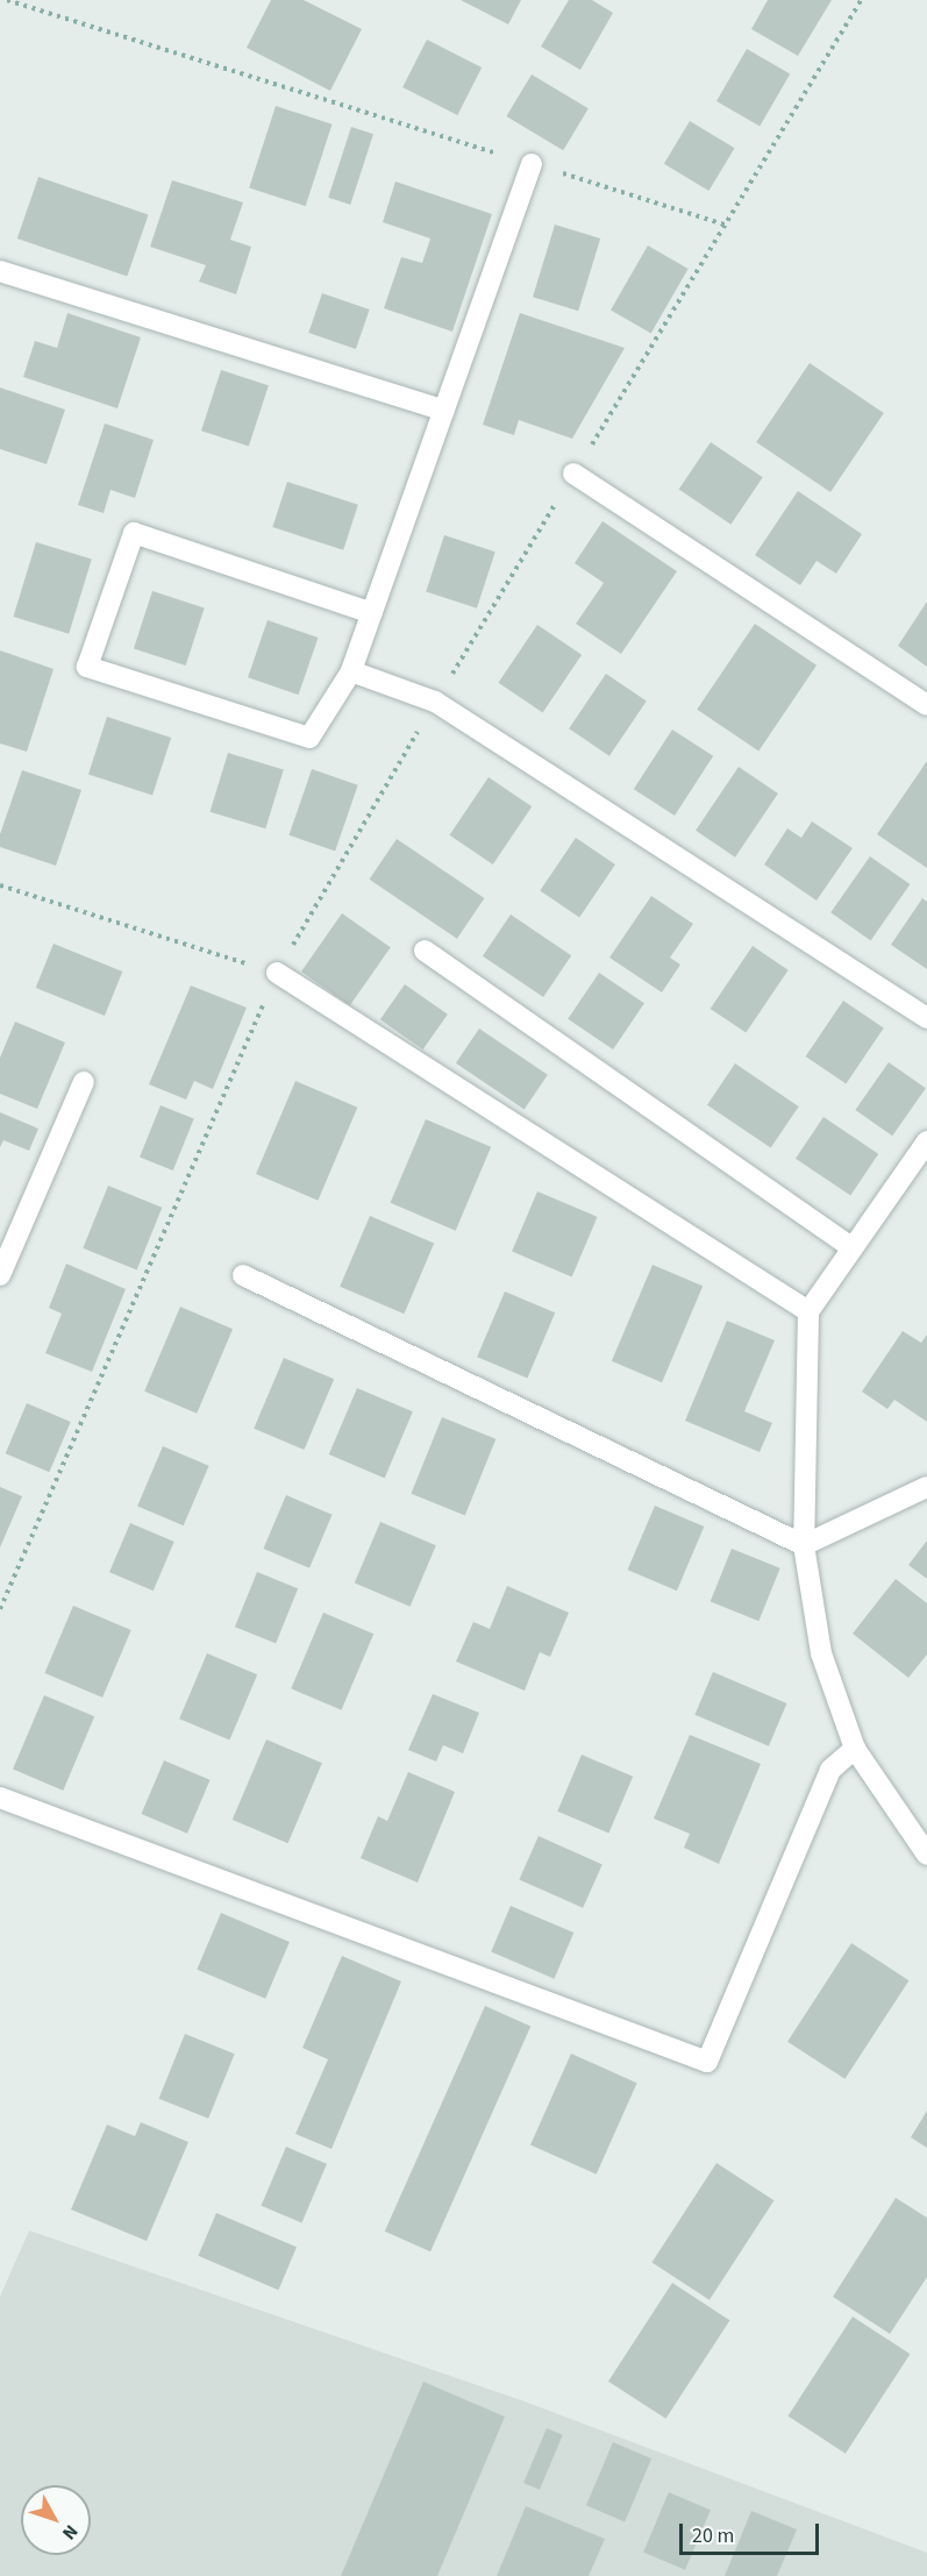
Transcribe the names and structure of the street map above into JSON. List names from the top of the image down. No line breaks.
{"scale_bar":"20 m","north":"bottom right"}
